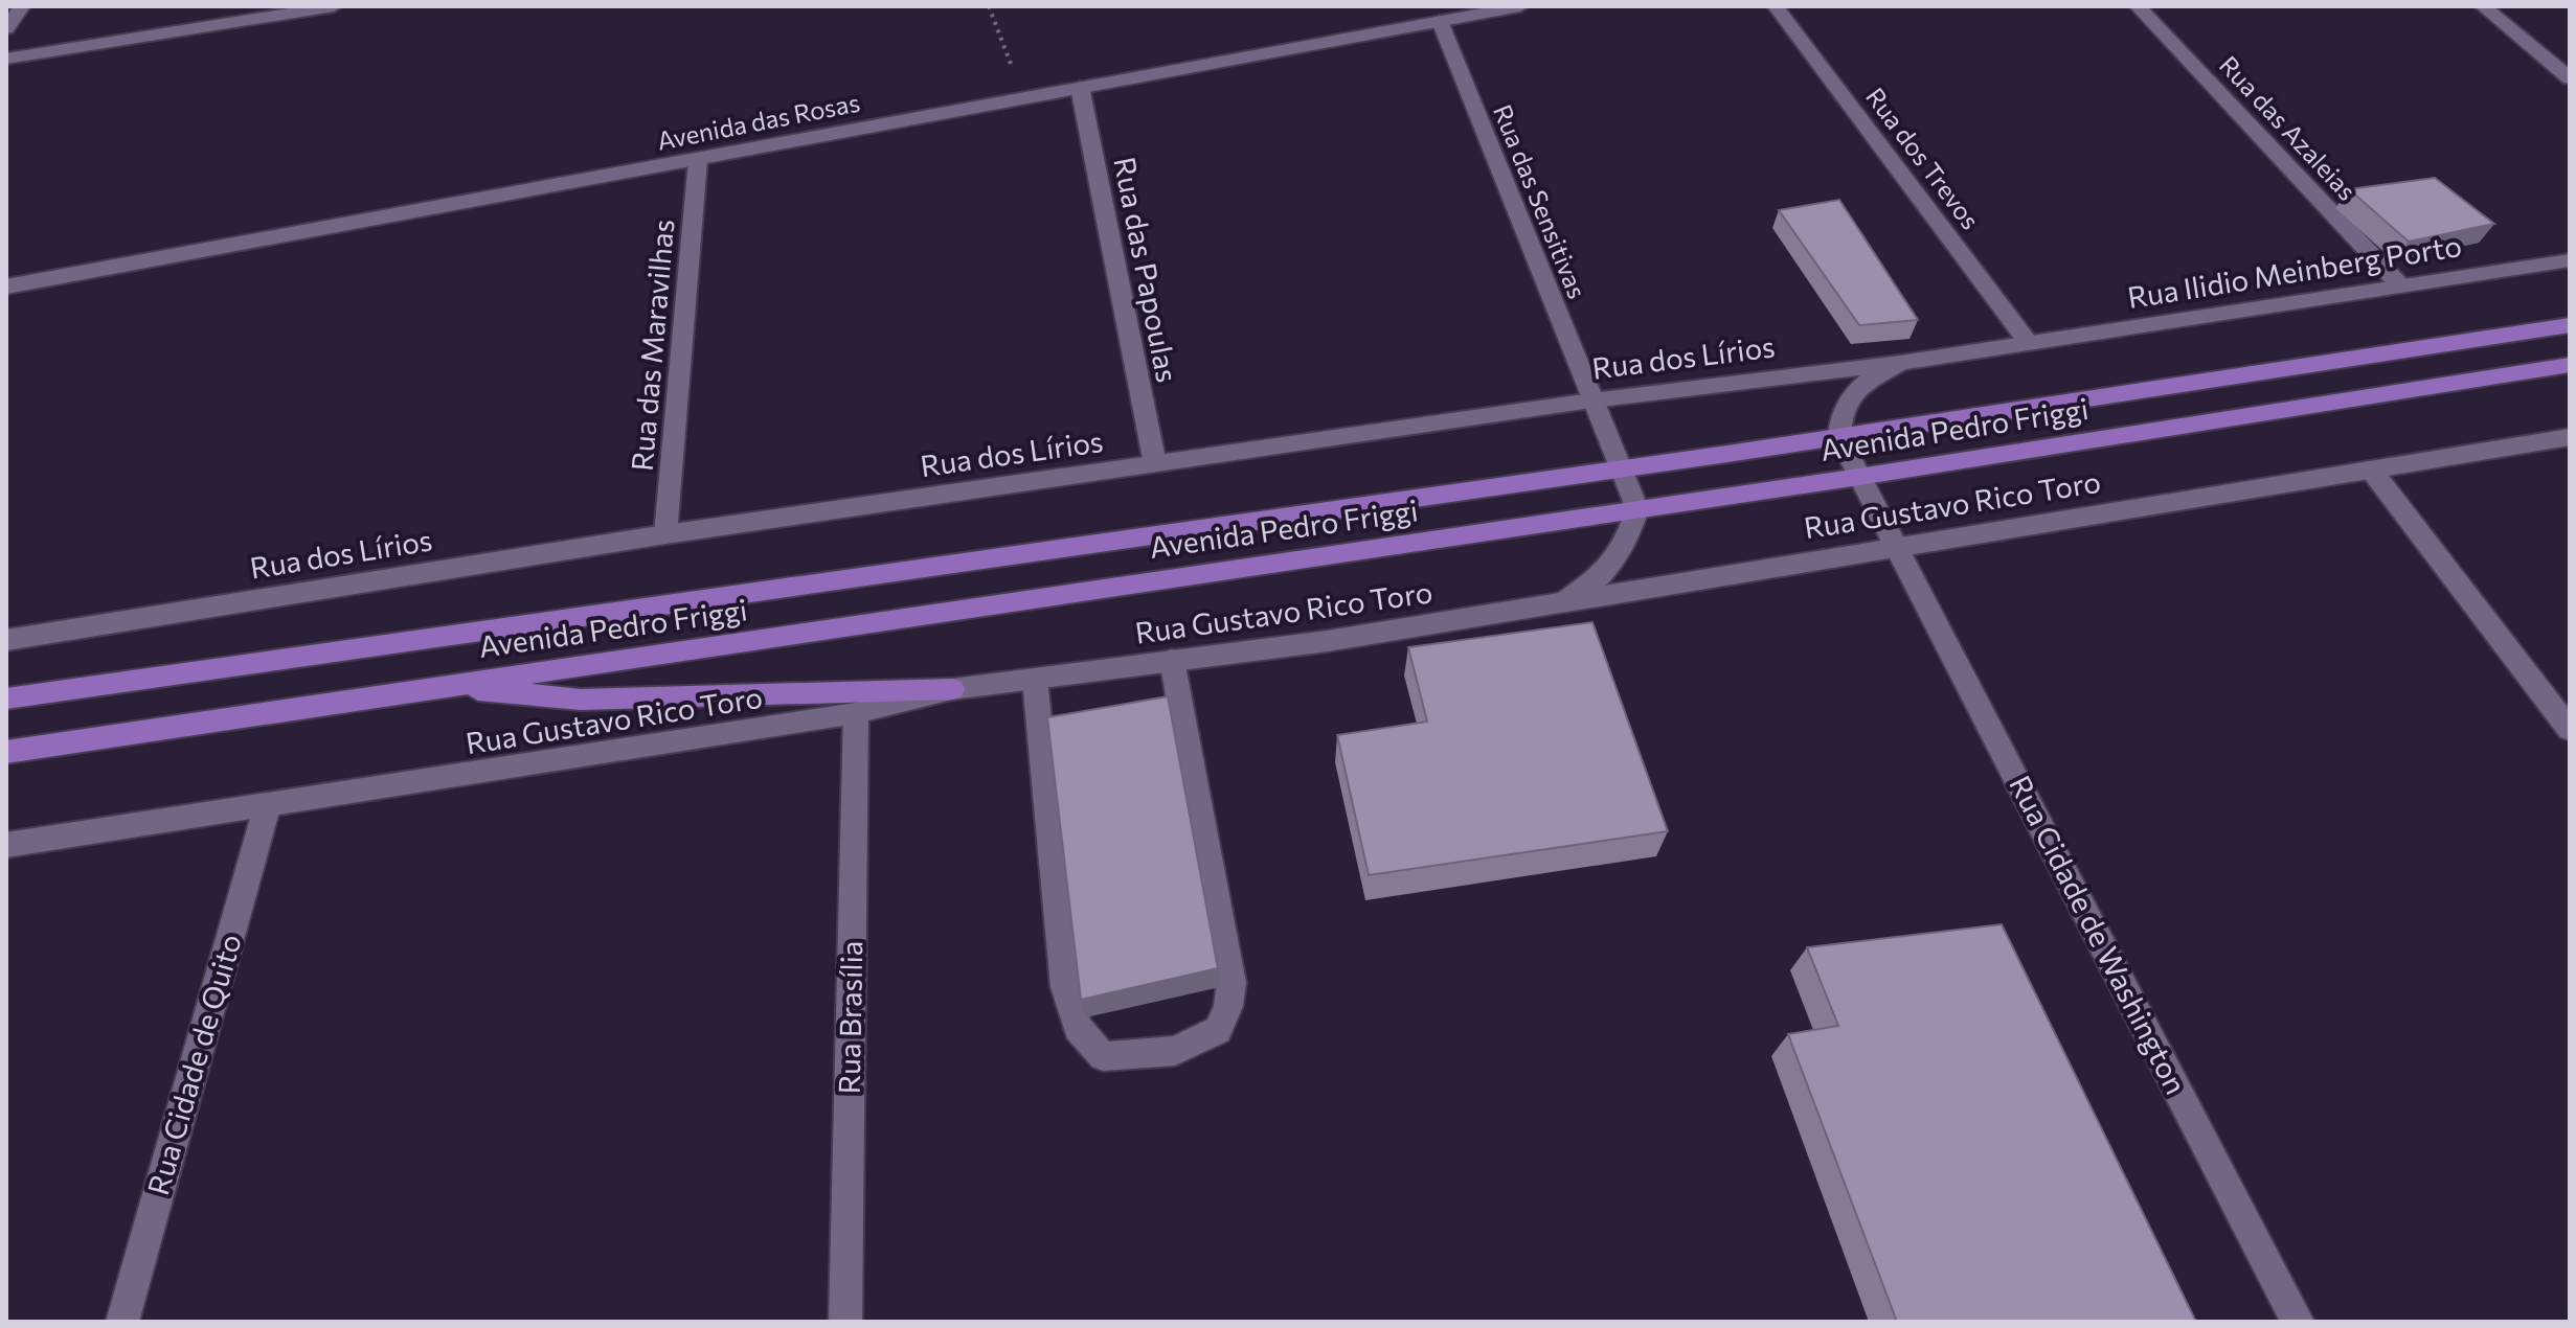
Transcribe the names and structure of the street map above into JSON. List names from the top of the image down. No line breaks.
{"streets":{"main road":["Avenida Pedro Friggi"],"street":["Avenida das Rosas","Rua das Azaleias","Rua dos Trevos","Rua das Sensitivas","Rua das Papoulas","Rua Ilidio Meinberg Porto","Rua das Maravilhas","Rua dos Lírios","Rua Gustavo Rico Toro","Rua Cidade de Washington","Rua Brasília","Rua Cidade de Quito"]},"crossings":[["Avenida das Rosas","Rua das Sensitivas"],["Avenida das Rosas","Rua das Papoulas"],["Avenida das Rosas","Rua das Maravilhas"],["Rua das Azaleias","Rua Ilidio Meinberg Porto"],["Rua dos Trevos","Rua Ilidio Meinberg Porto"],["Rua dos Trevos","Rua dos Lírios"],["Rua das Sensitivas","Rua dos Lírios"],["Rua das Sensitivas","Avenida Pedro Friggi"],["Rua das Papoulas","Rua dos Lírios"],["Rua Ilidio Meinberg Porto","Rua dos Lírios"],["Rua das Maravilhas","Rua dos Lírios"],["Avenida Pedro Friggi","Rua Cidade de Washington"],["Rua Gustavo Rico Toro","Rua Cidade de Washington"],["Rua Gustavo Rico Toro","Rua Brasília"],["Rua Gustavo Rico Toro","Rua Cidade de Quito"]]}
